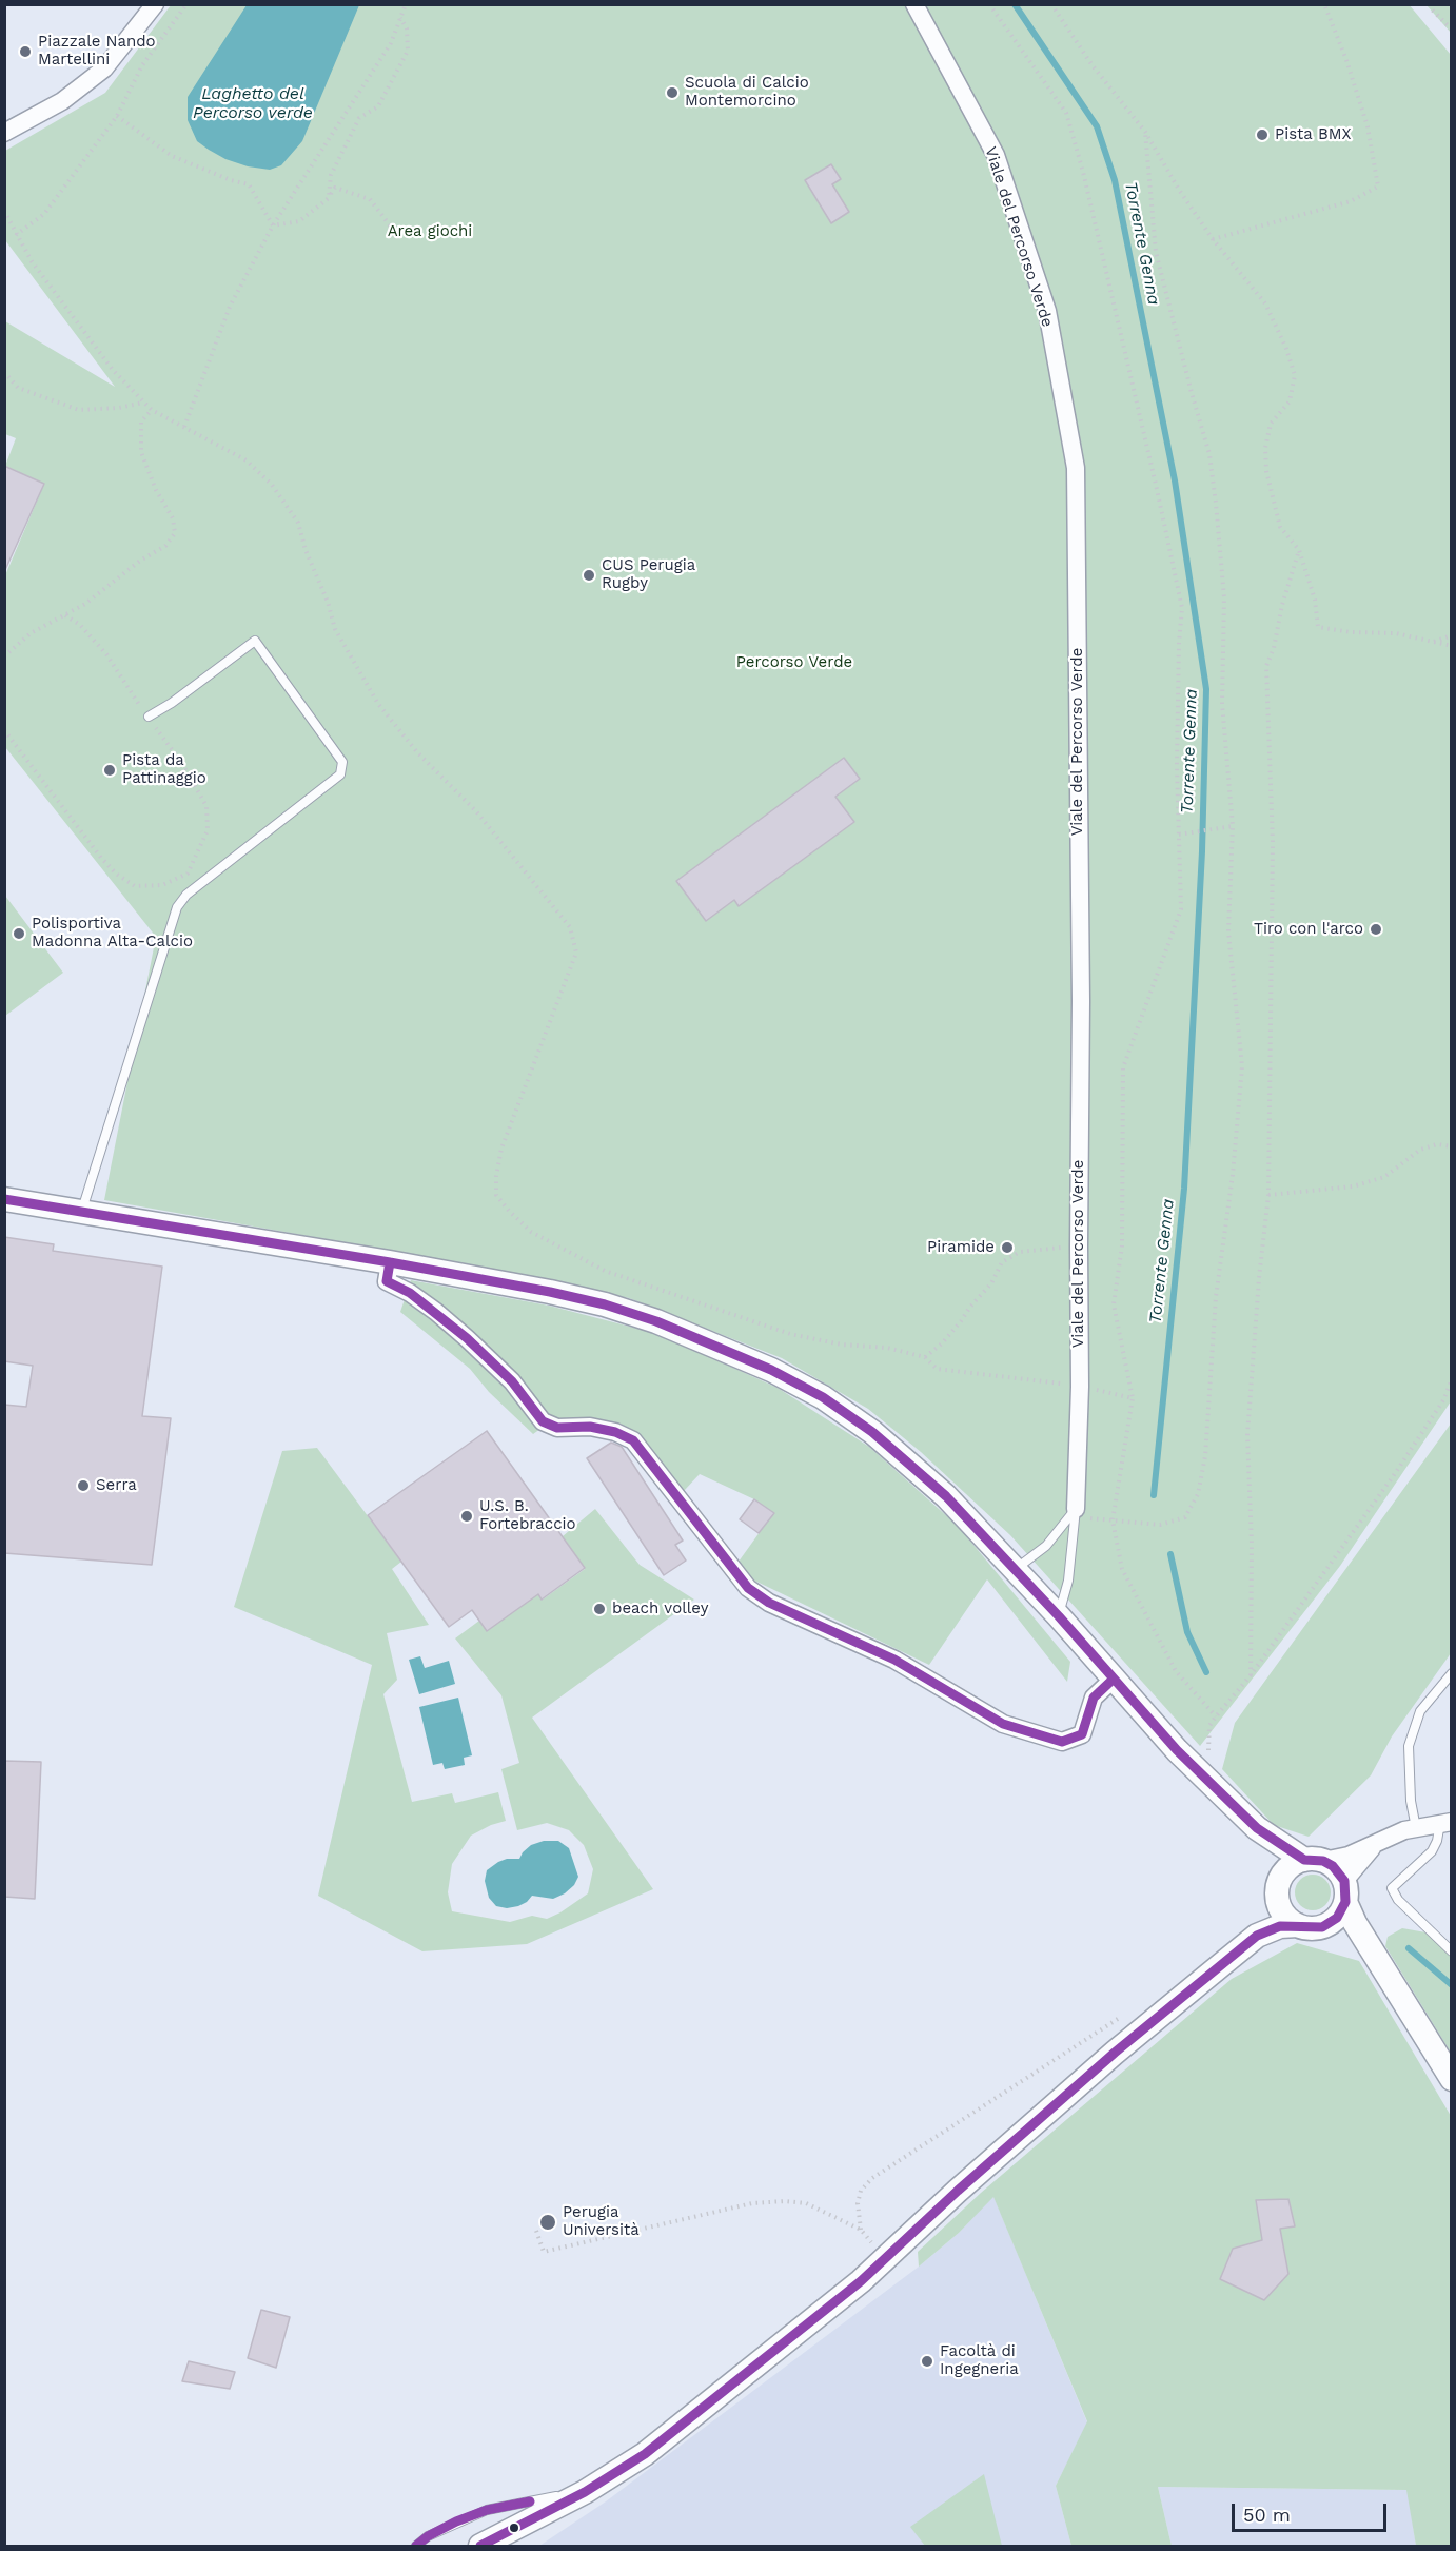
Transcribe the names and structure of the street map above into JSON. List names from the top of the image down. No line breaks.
{"streets":{"street":["Viale del Percorso Verde"]},"water":["Laghetto del Percorso verde","Torrente Genna"],"parks":["Area giochi","Percorso Verde"],"places":["Piazzale Nando Martellini","Scuola di Calcio Montemorcino","Pista BMX","CUS Perugia Rugby","Pista da Pattinaggio","Tiro con l'arco","Polisportiva Madonna Alta-Calcio","Piramide","Serra","U.S. B. Fortebraccio","beach volley","Perugia Università","Facoltà di Ingegneria"],"scale_bar":"50 m"}
